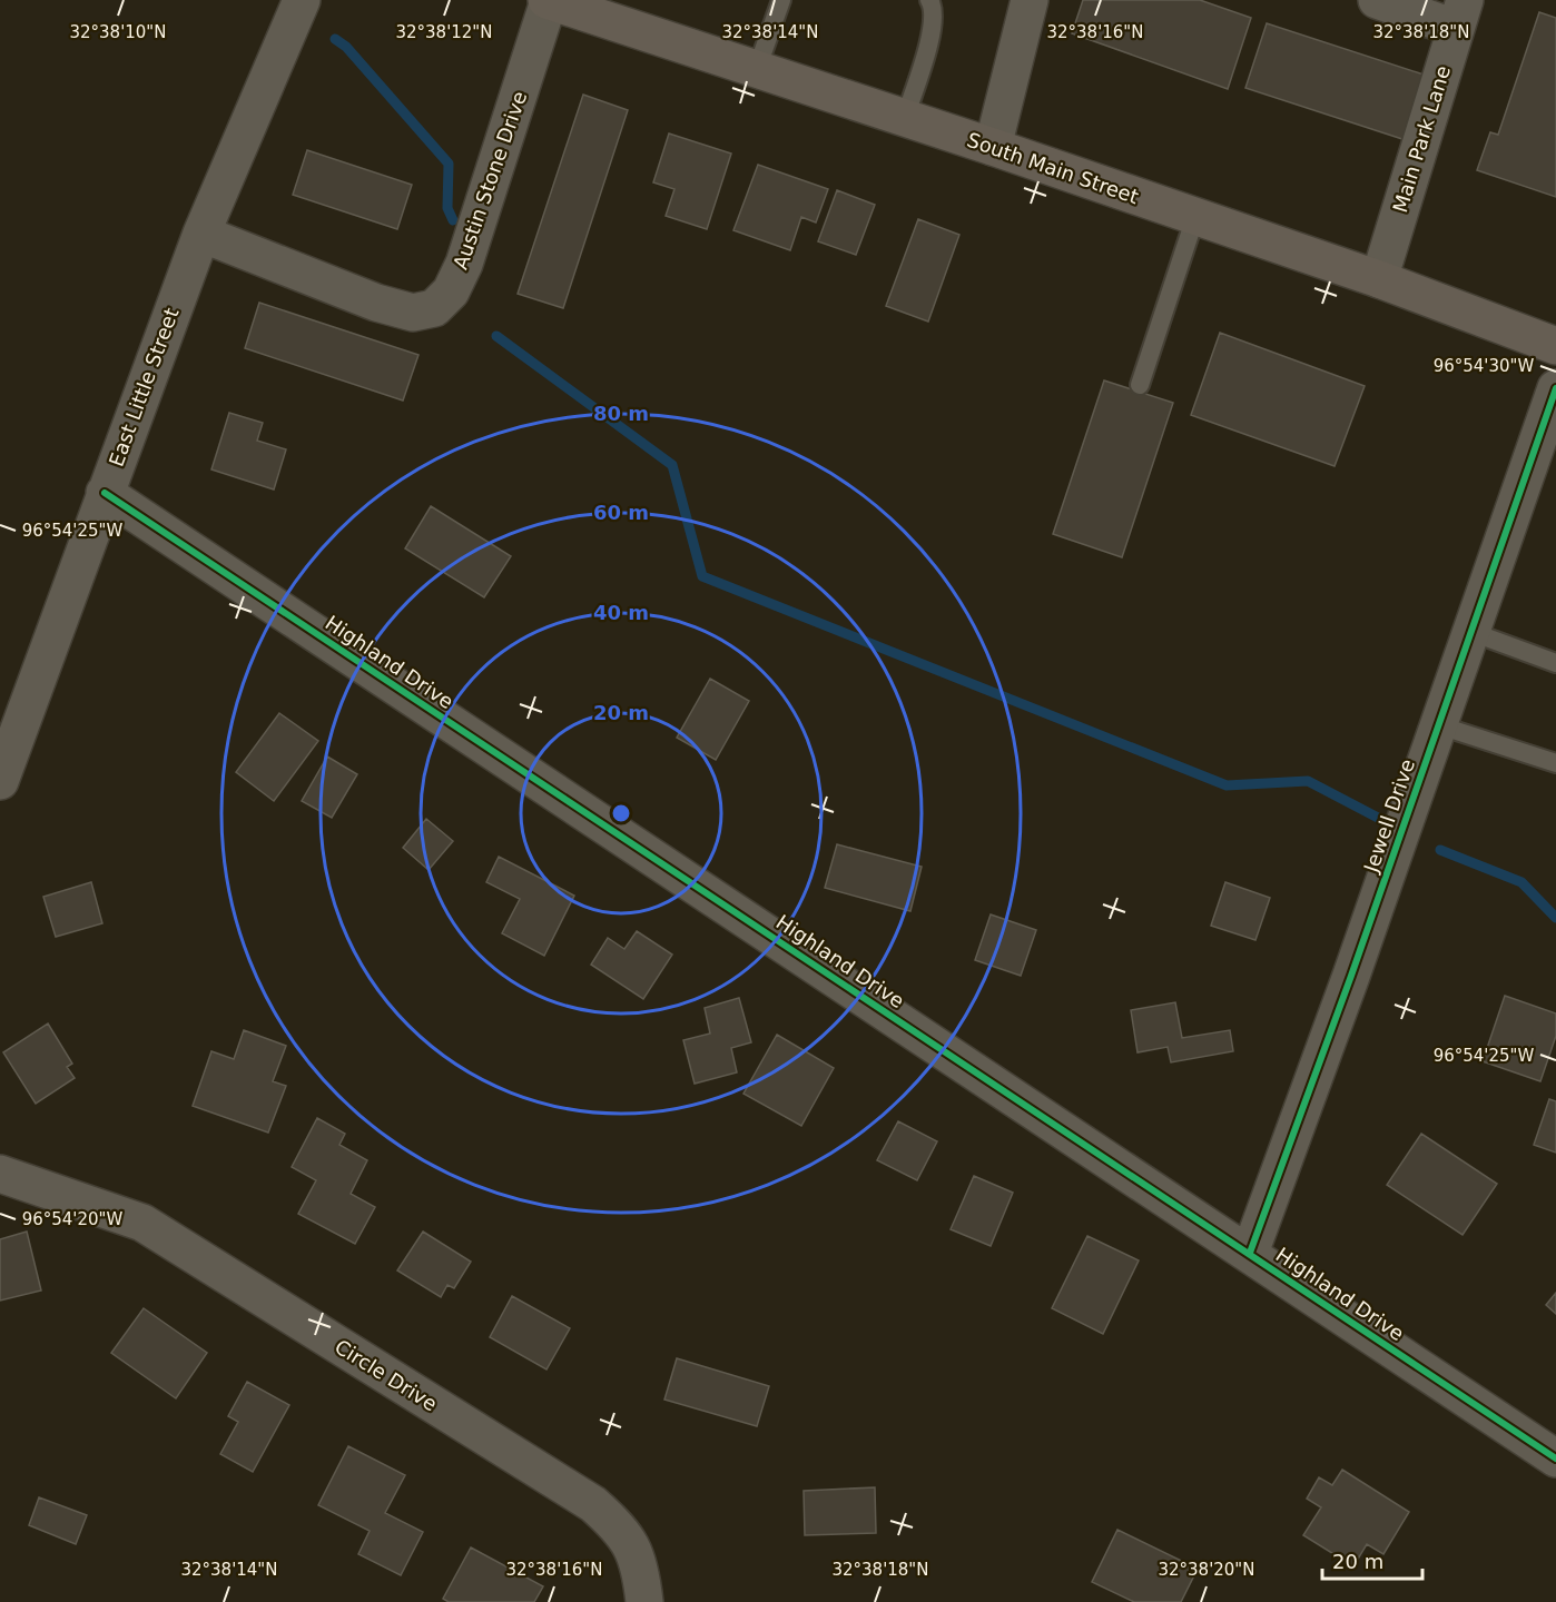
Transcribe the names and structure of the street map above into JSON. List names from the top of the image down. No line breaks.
{"streets":{"main road":["South Main Street"],"street":["Main Park Lane","Austin Stone Drive","East Little Street","Highland Drive","Jewell Drive","Circle Drive"]},"crossings":[["Main Park Lane","South Main Street"],["South Main Street","Austin Stone Drive"],["Austin Stone Drive","East Little Street"],["East Little Street","Highland Drive"],["Highland Drive","Jewell Drive"]],"scale_bar":"20 m","coordinates":["32°38'14\"N","32°38'16\"N","32°38'10\"N","32°38'12\"N","32°38'18\"N","96°54'30\"W","96°54'25\"W","96°54'20\"W","32°38'20\"N"],"rings":["80 m","60 m","40 m","20 m"]}
